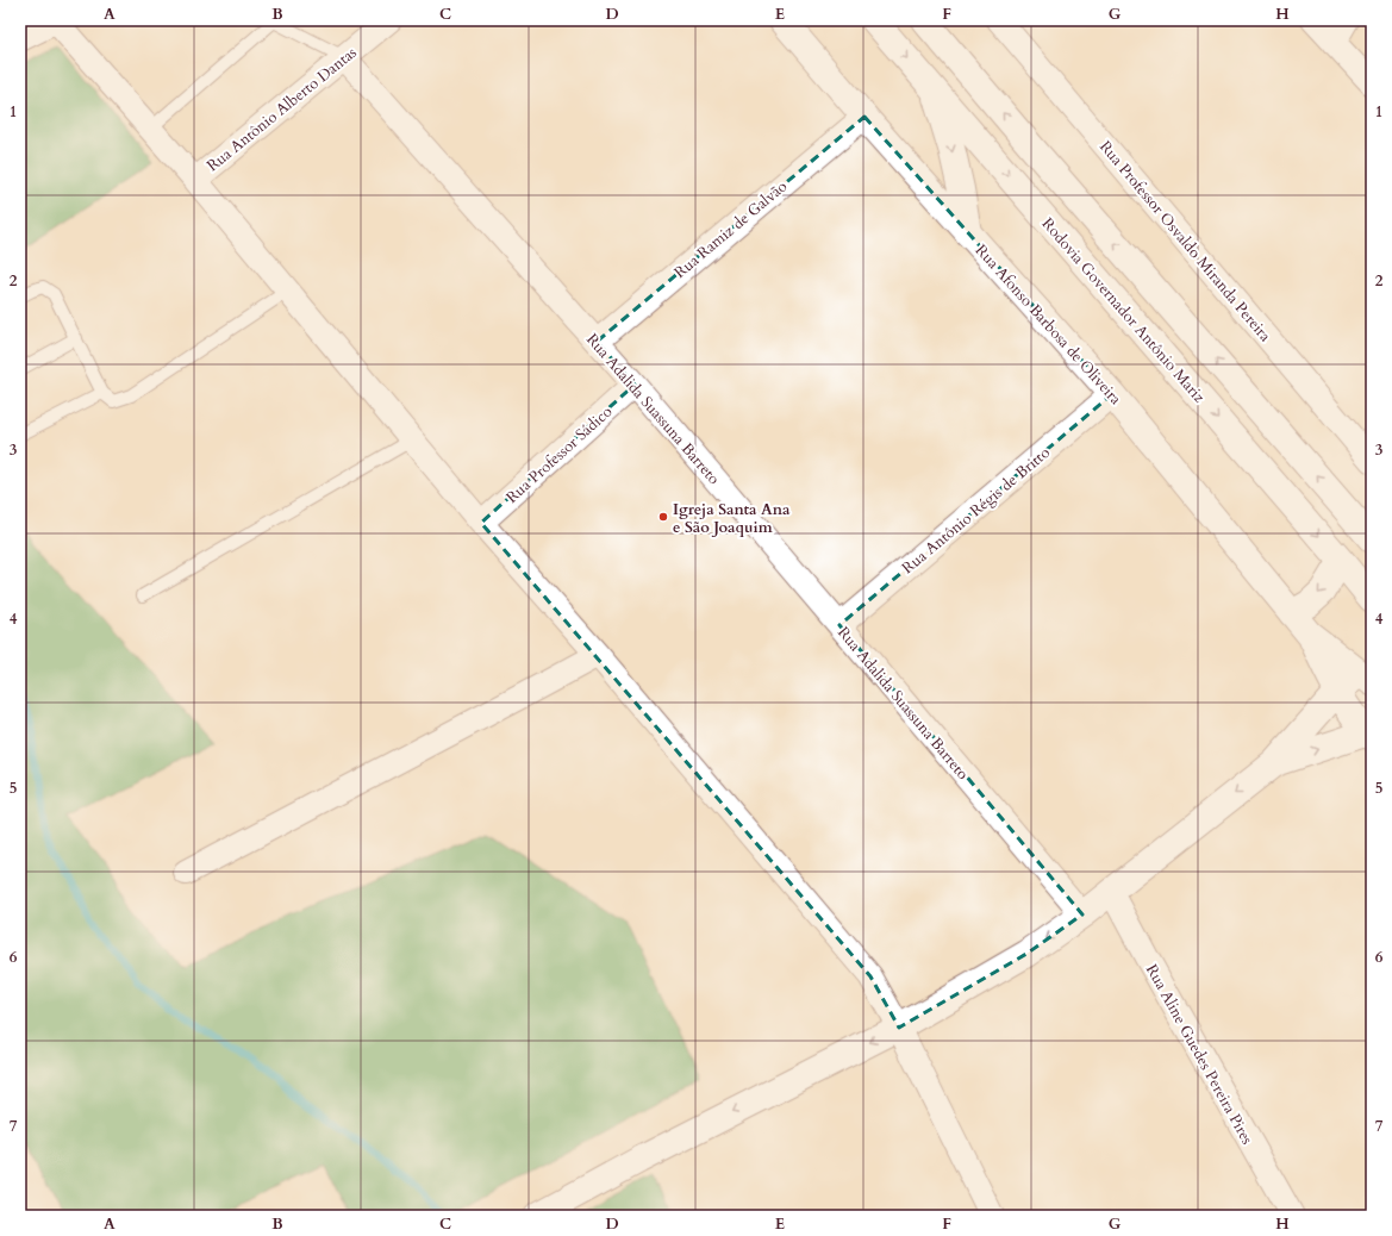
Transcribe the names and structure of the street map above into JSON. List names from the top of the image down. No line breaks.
{"streets":{"main road":["Rodovia Governador Antônio Mariz","Rua Afonso Barbosa de Oliveira"],"street":["Rua Antônio Alberto Dantas","Rua Ramiz de Galvão","Rua Professor Osvaldo Miranda Pereira","Rua Adalida Suassuna Barreto","Rua Professor Sádico","Rua Antônio Régis de Britto","Rua Aline Guedes Pereira Pires"]},"crossings":[["Rua Antônio Alberto Dantas","Rua Adalida Suassuna Barreto"],["Rua Ramiz de Galvão","Rua Afonso Barbosa de Oliveira"],["Rua Ramiz de Galvão","Rua Adalida Suassuna Barreto"],["Rua Afonso Barbosa de Oliveira","Rua Antônio Régis de Britto"],["Rua Adalida Suassuna Barreto","Rua Professor Sádico"],["Rua Adalida Suassuna Barreto","Rua Antônio Régis de Britto"]],"places":["Igreja Santa Ana e São Joaquim"],"grid":{"columns":["A","B","C","D","E","F","G","H"],"rows":["1","2","3","4","5","6","7"]}}
